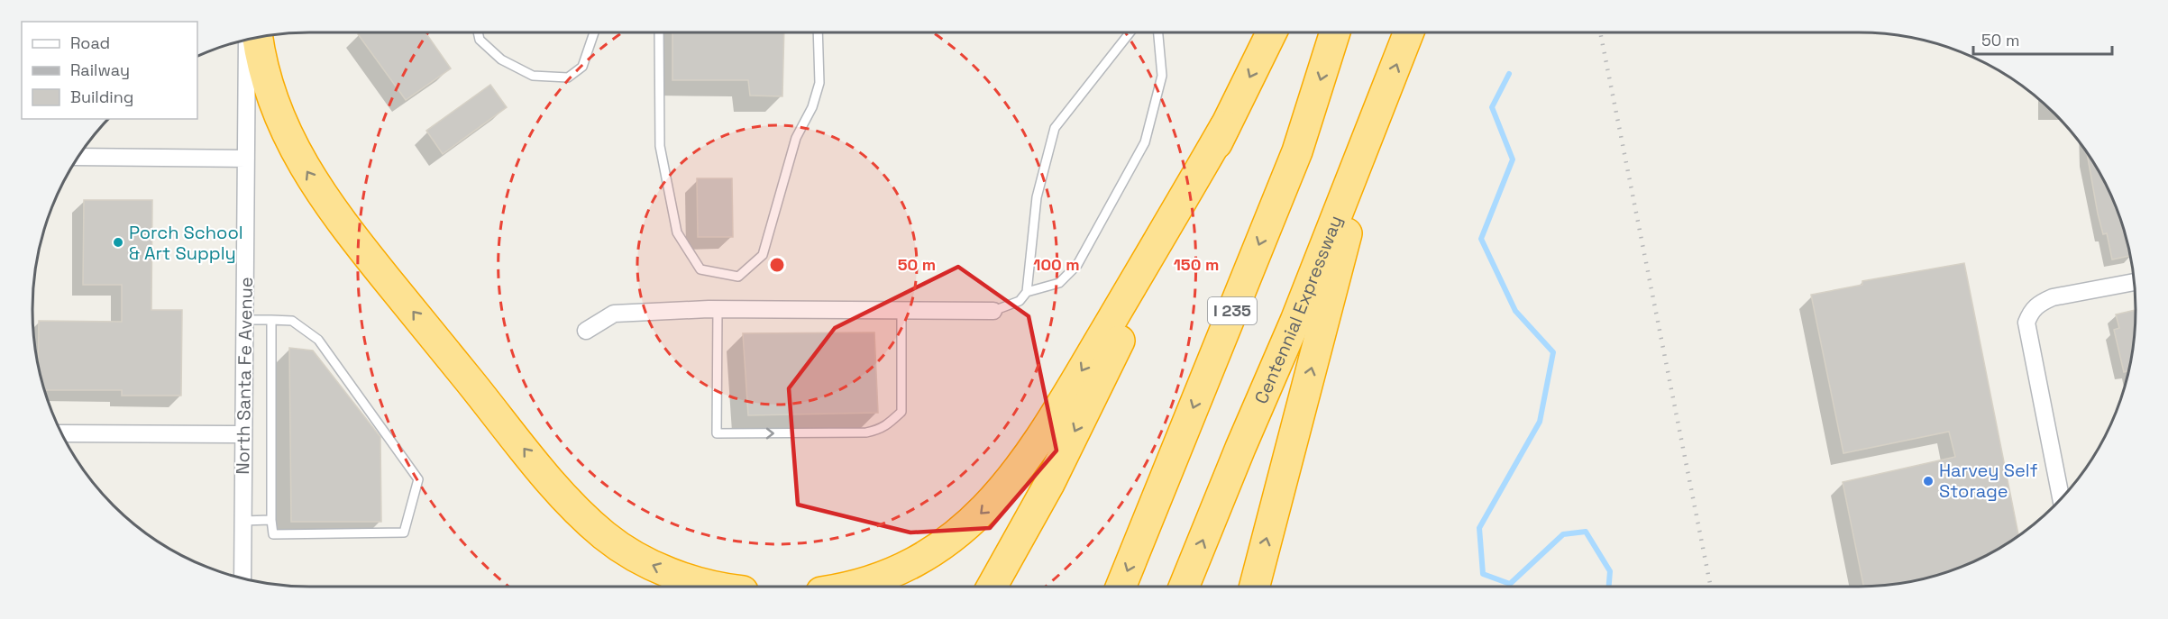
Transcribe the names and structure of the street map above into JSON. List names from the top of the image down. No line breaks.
{"streets":{"highway":["Centennial Expressway","I 235"],"street":["North Santa Fe Avenue"]},"places":["Porch School & Art Supply","Harvey Self Storage"],"legend":["Road","Railway","Building"],"scale_bar":"50 m","rings":["50 m","100 m","150 m"]}
